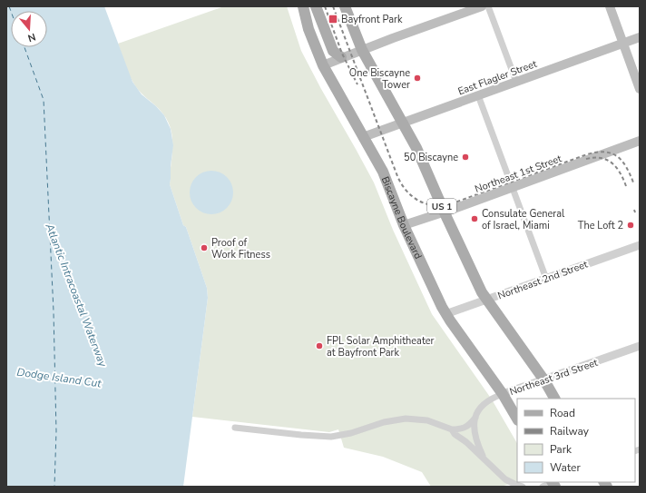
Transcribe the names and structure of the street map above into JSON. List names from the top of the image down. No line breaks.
{"streets":{"main road":["East Flagler Street","Northeast 1st Street","US 1","Biscayne Boulevard"],"street":["Northeast 2nd Street","Northeast 3rd Street"]},"crossings":[["East Flagler Street","US 1"],["East Flagler Street","Biscayne Boulevard"],["Northeast 1st Street","US 1"],["Northeast 1st Street","Biscayne Boulevard"],["US 1","Northeast 2nd Street"],["US 1","Northeast 3rd Street"],["Biscayne Boulevard","Northeast 2nd Street"],["Biscayne Boulevard","Northeast 3rd Street"]],"water":["Atlantic Intracoastal Waterway","Dodge Island Cut"],"places":{"transit":["Bayfront Park"],"other":["One Biscayne Tower","50 Biscayne","Consulate General of Israel, Miami","The Loft 2","Proof of Work Fitness","FPL Solar Amphitheater at Bayfront Park"]},"legend":["Road","Railway","Park","Water"],"north":"bottom"}
